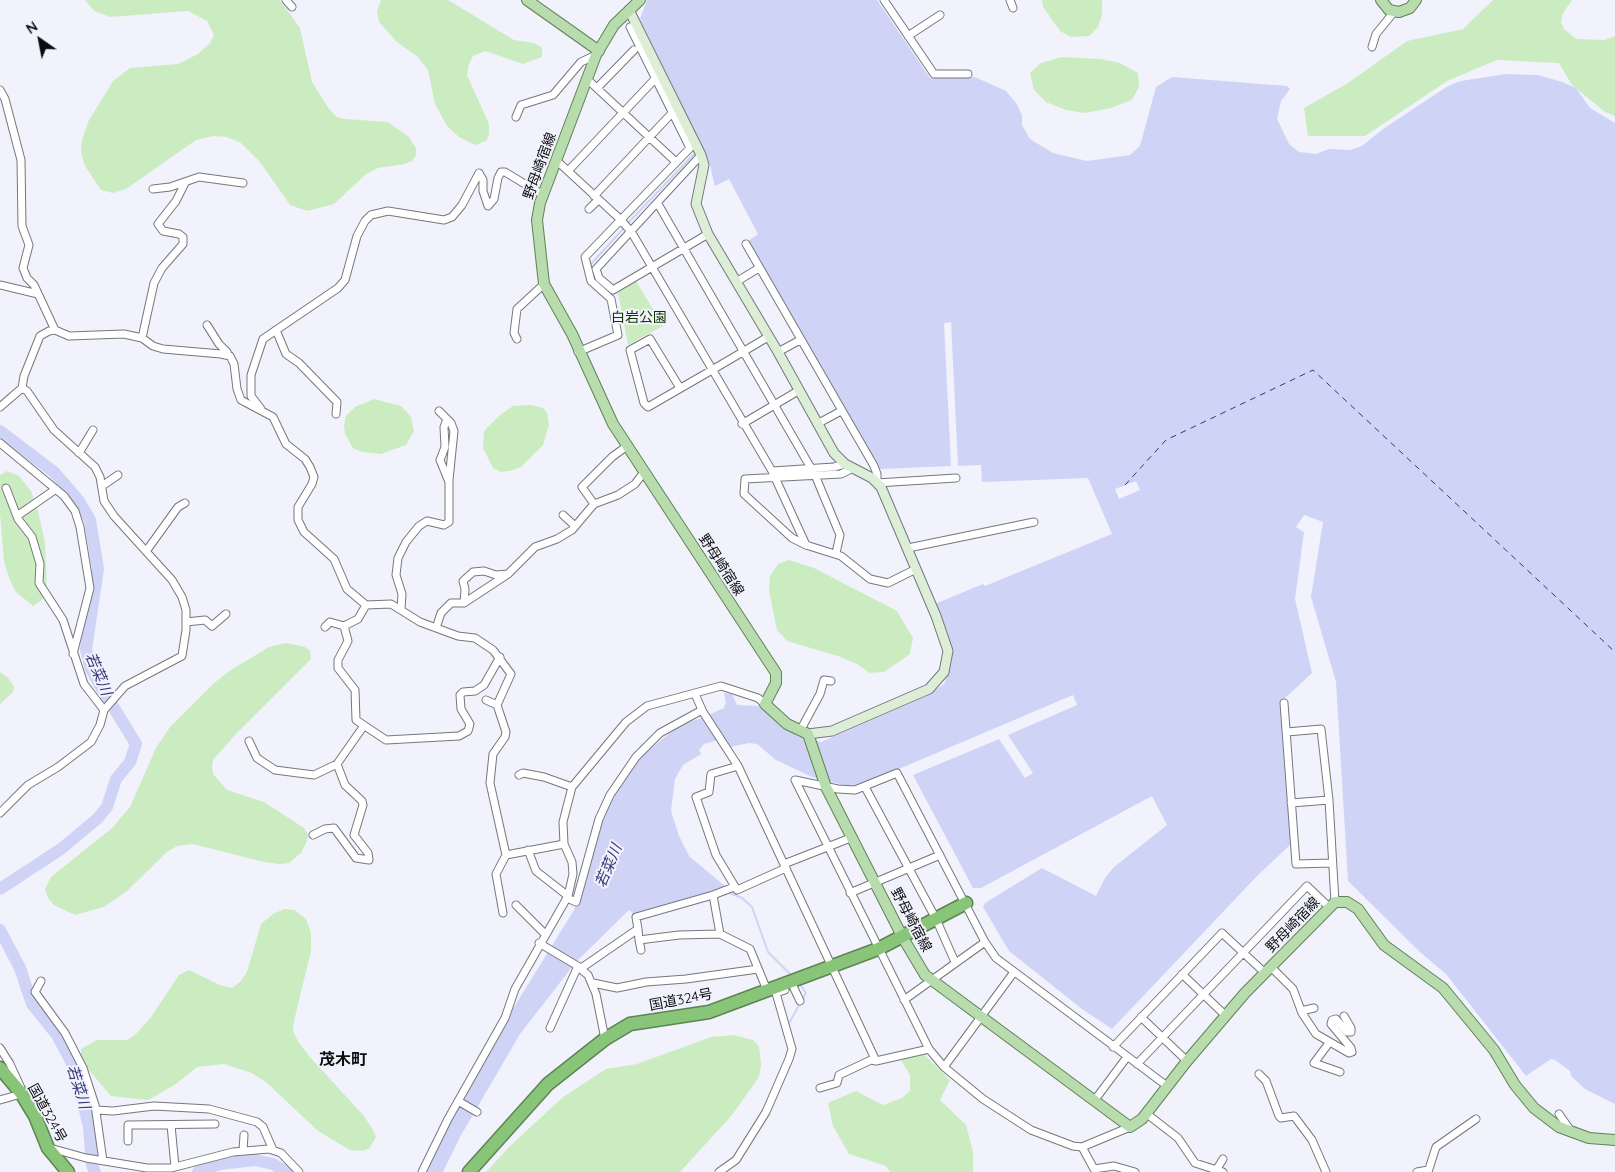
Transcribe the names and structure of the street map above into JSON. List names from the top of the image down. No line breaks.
{"streets":{"highway":["国道324号"],"main road":["野母崎宿線"]},"crossings":[["野母崎宿線","国道324号"]],"districts":["茂木町"],"water":["若菜川"],"parks":["白岩公園"],"north":"top left"}
